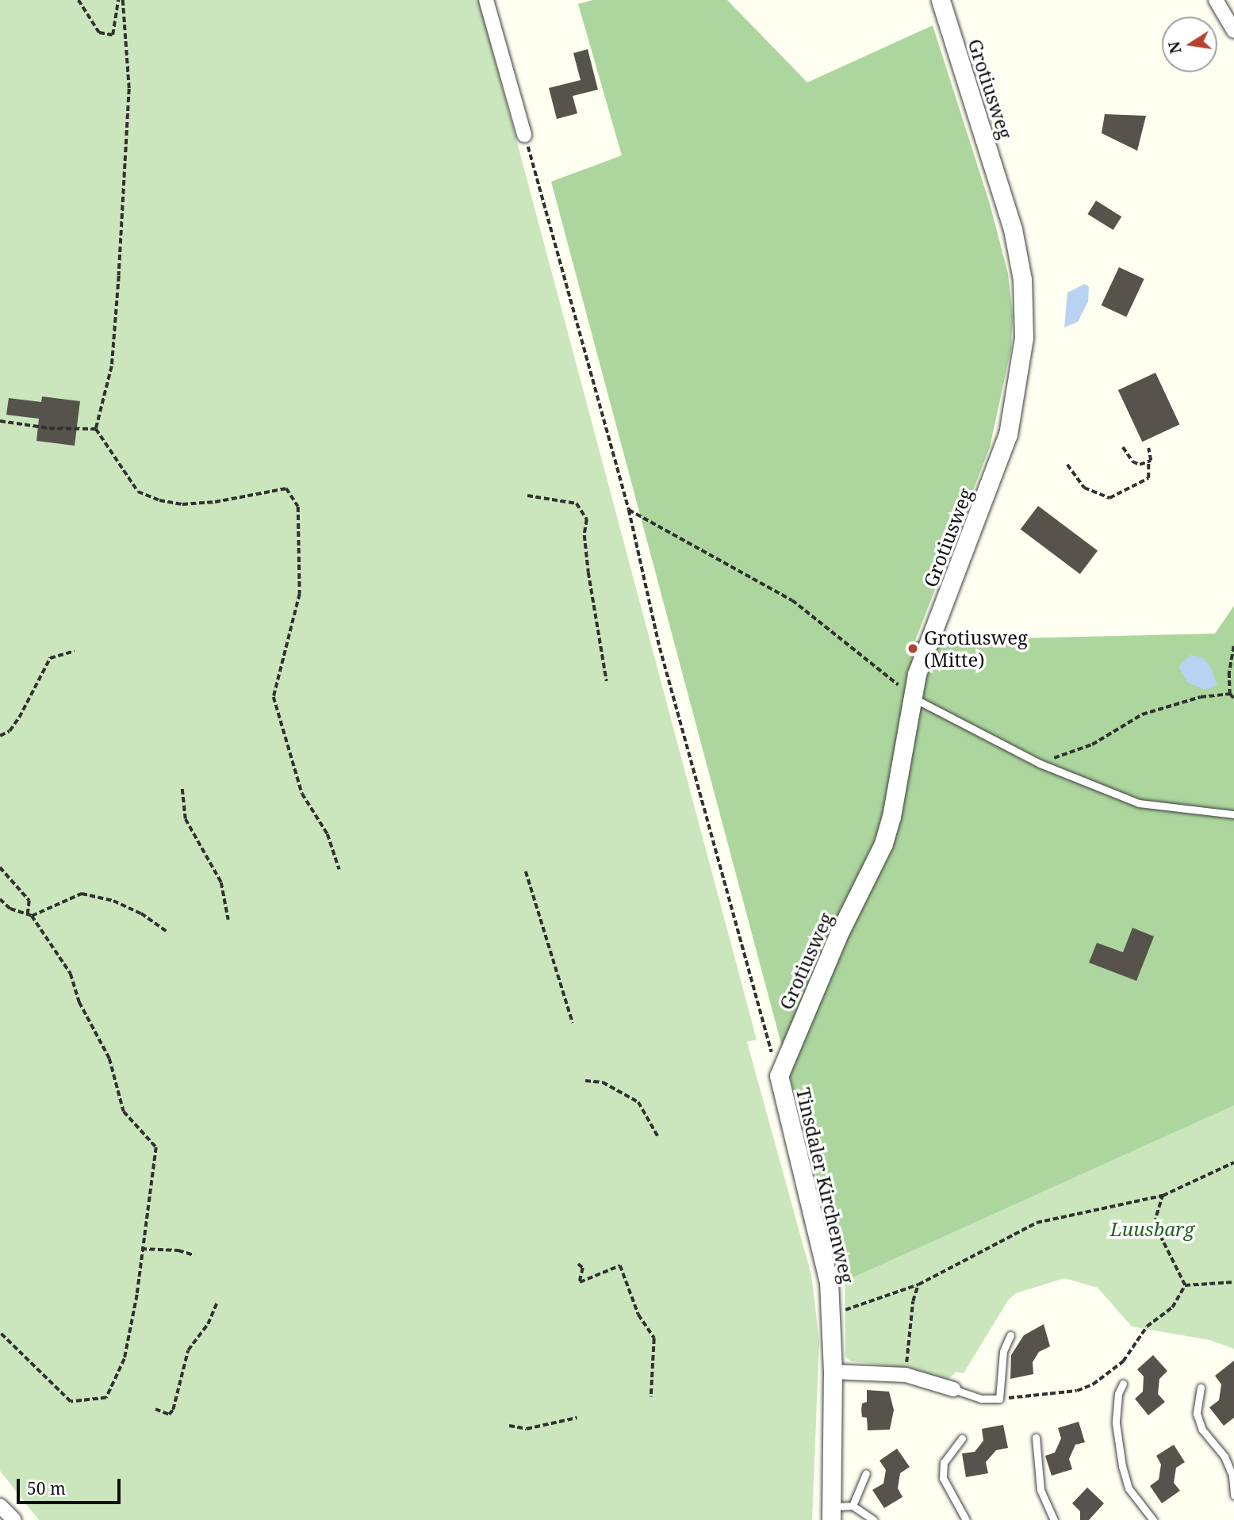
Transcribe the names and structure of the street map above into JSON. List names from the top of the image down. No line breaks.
{"streets":{"street":["Grotiusweg","Tinsdaler Kirchenweg"]},"crossings":[["Grotiusweg","Tinsdaler Kirchenweg"]],"parks":["Luusbarg"],"places":["Grotiusweg (Mitte)"],"scale_bar":"50 m","north":"left"}
